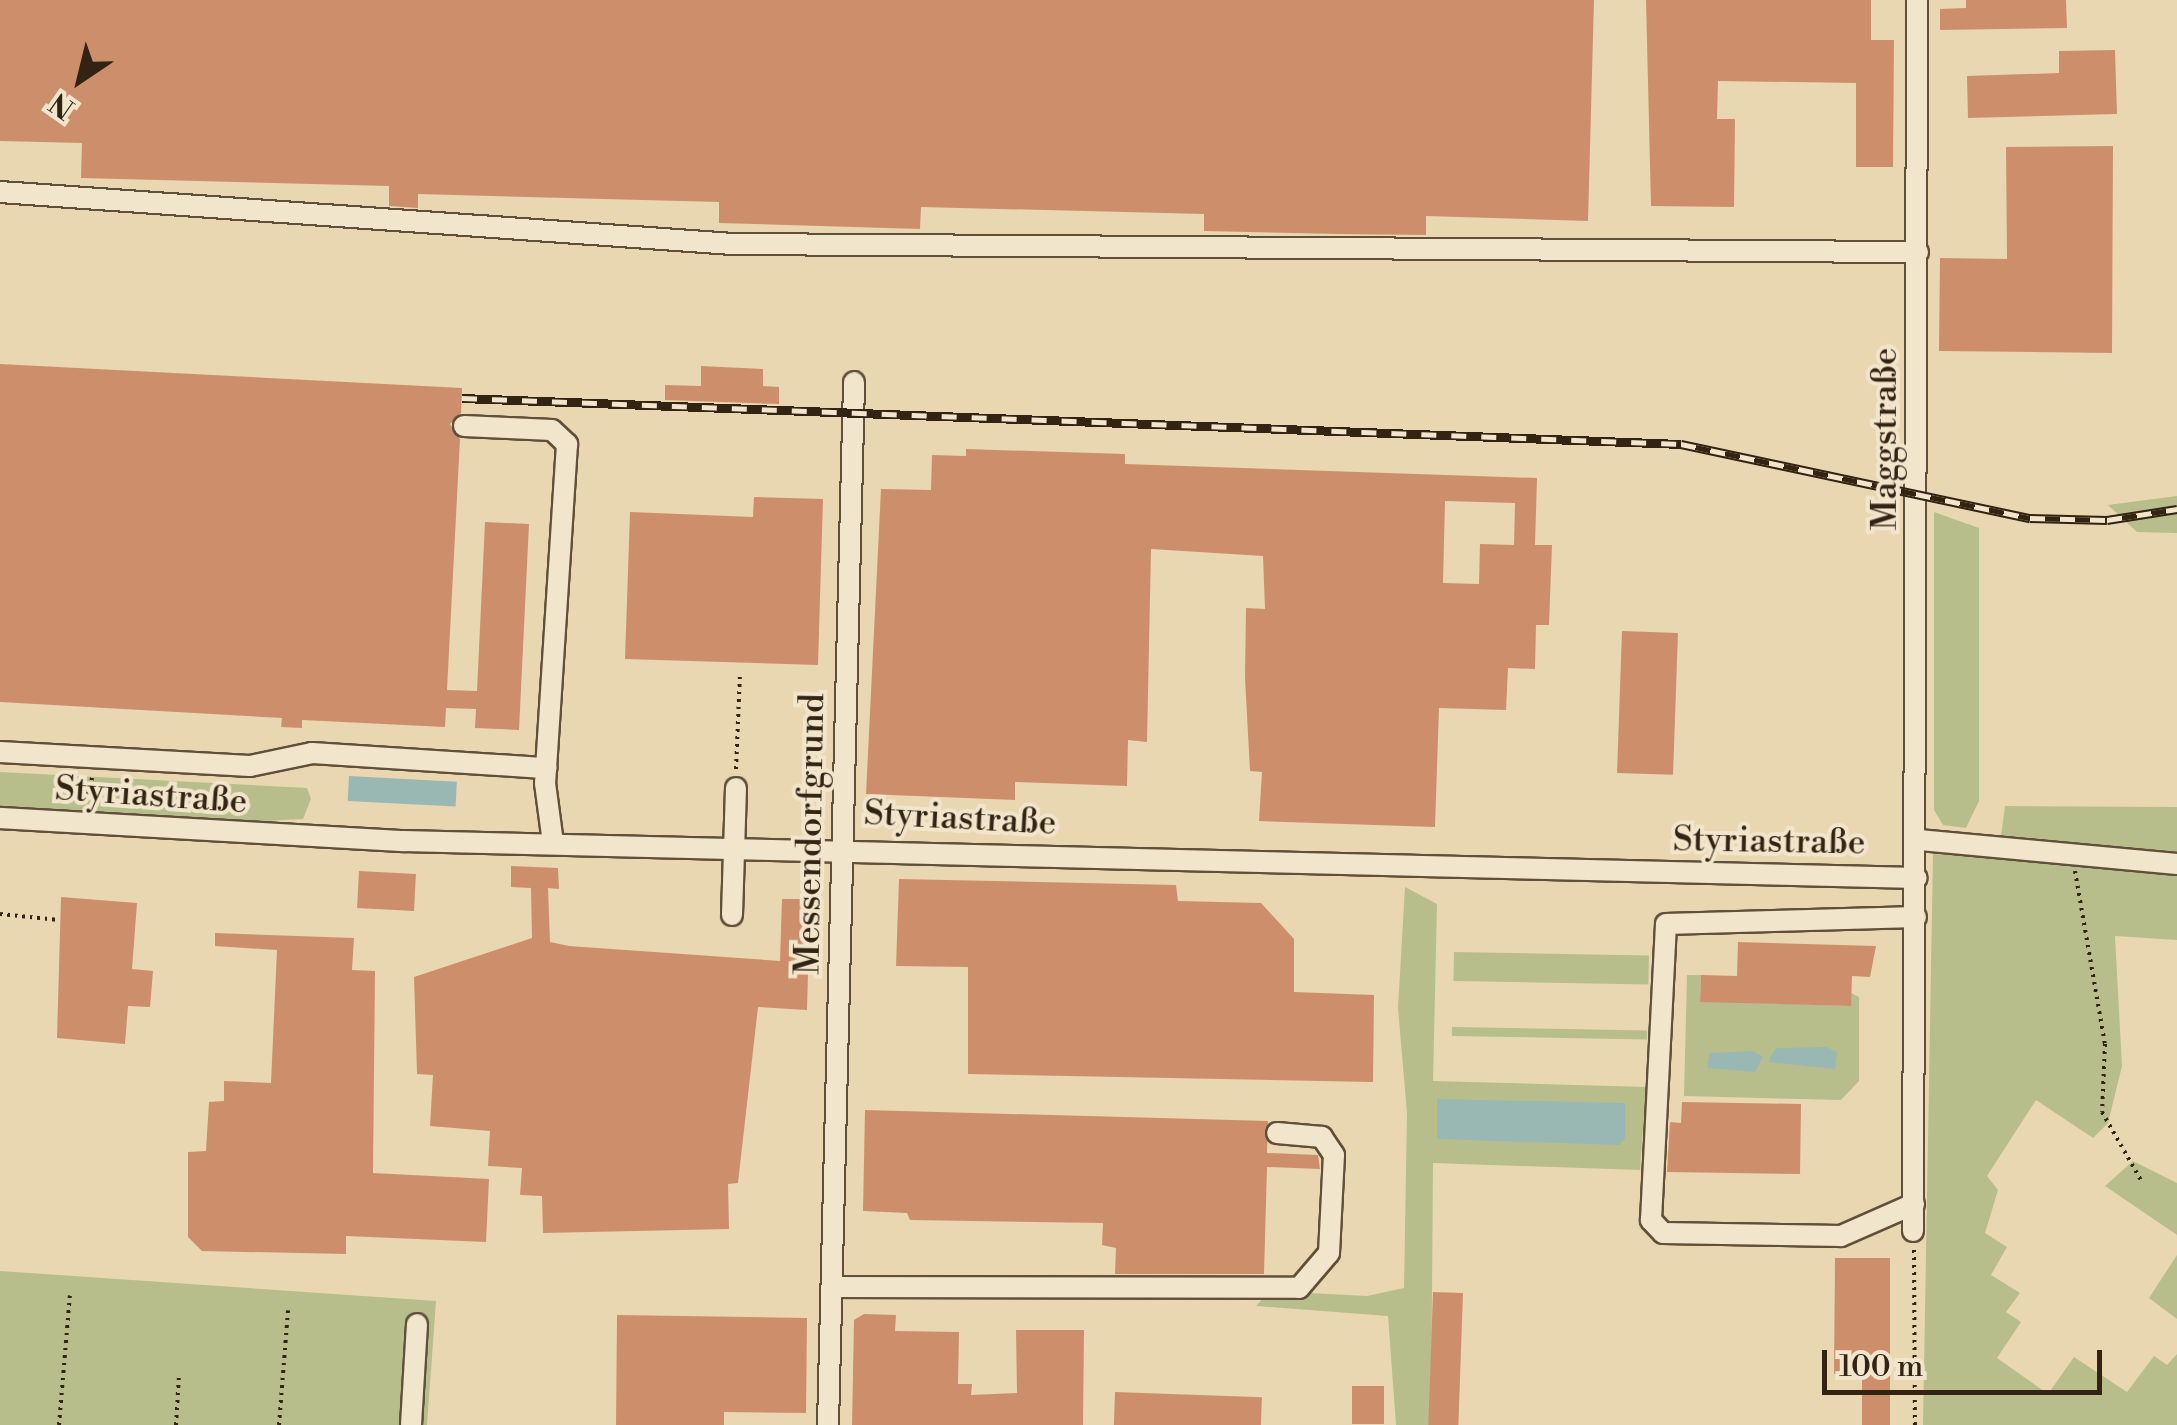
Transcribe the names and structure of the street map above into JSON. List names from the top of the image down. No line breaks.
{"streets":{"street":["Maggstraße","Styriastraße","Messendorfgrund"]},"crossings":[["Maggstraße","Styriastraße"],["Styriastraße","Messendorfgrund"]],"scale_bar":"100 m","north":"bottom left"}
